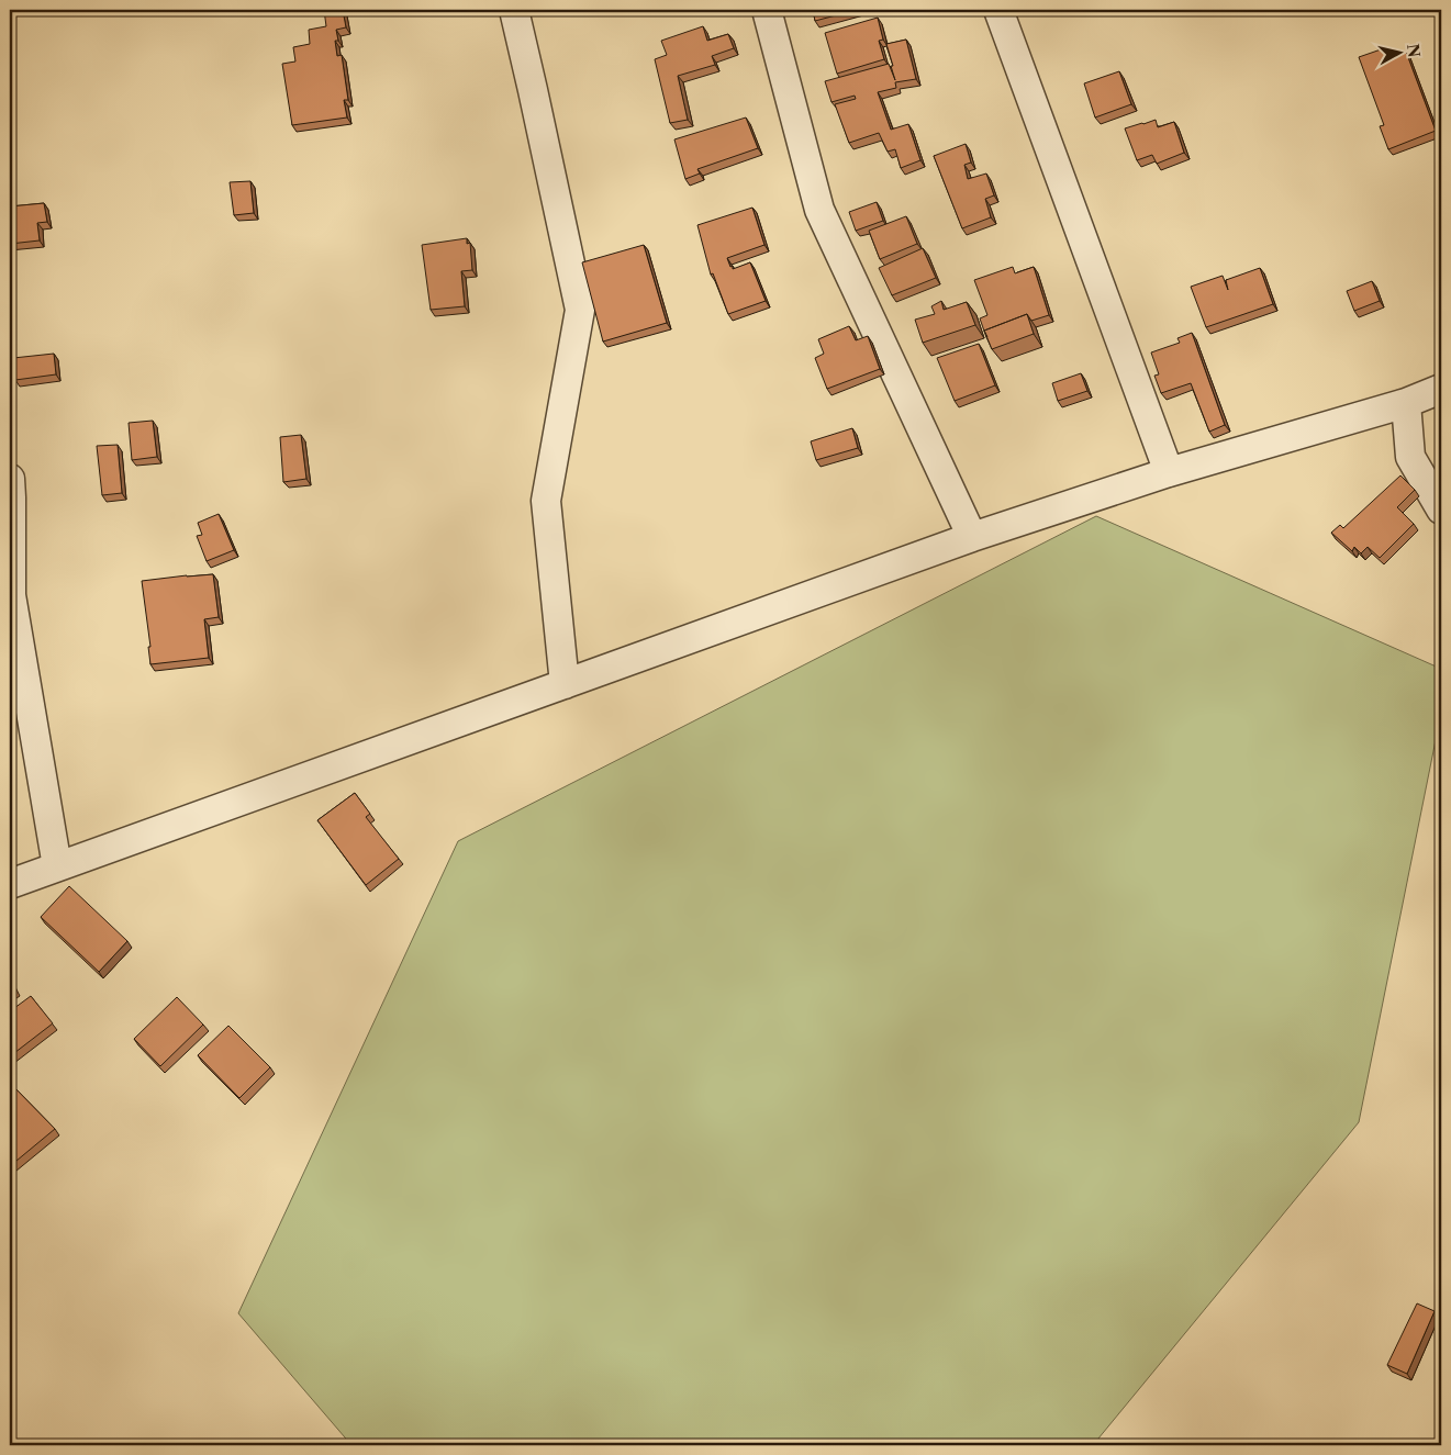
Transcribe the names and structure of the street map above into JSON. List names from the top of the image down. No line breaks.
{"north":"right"}
